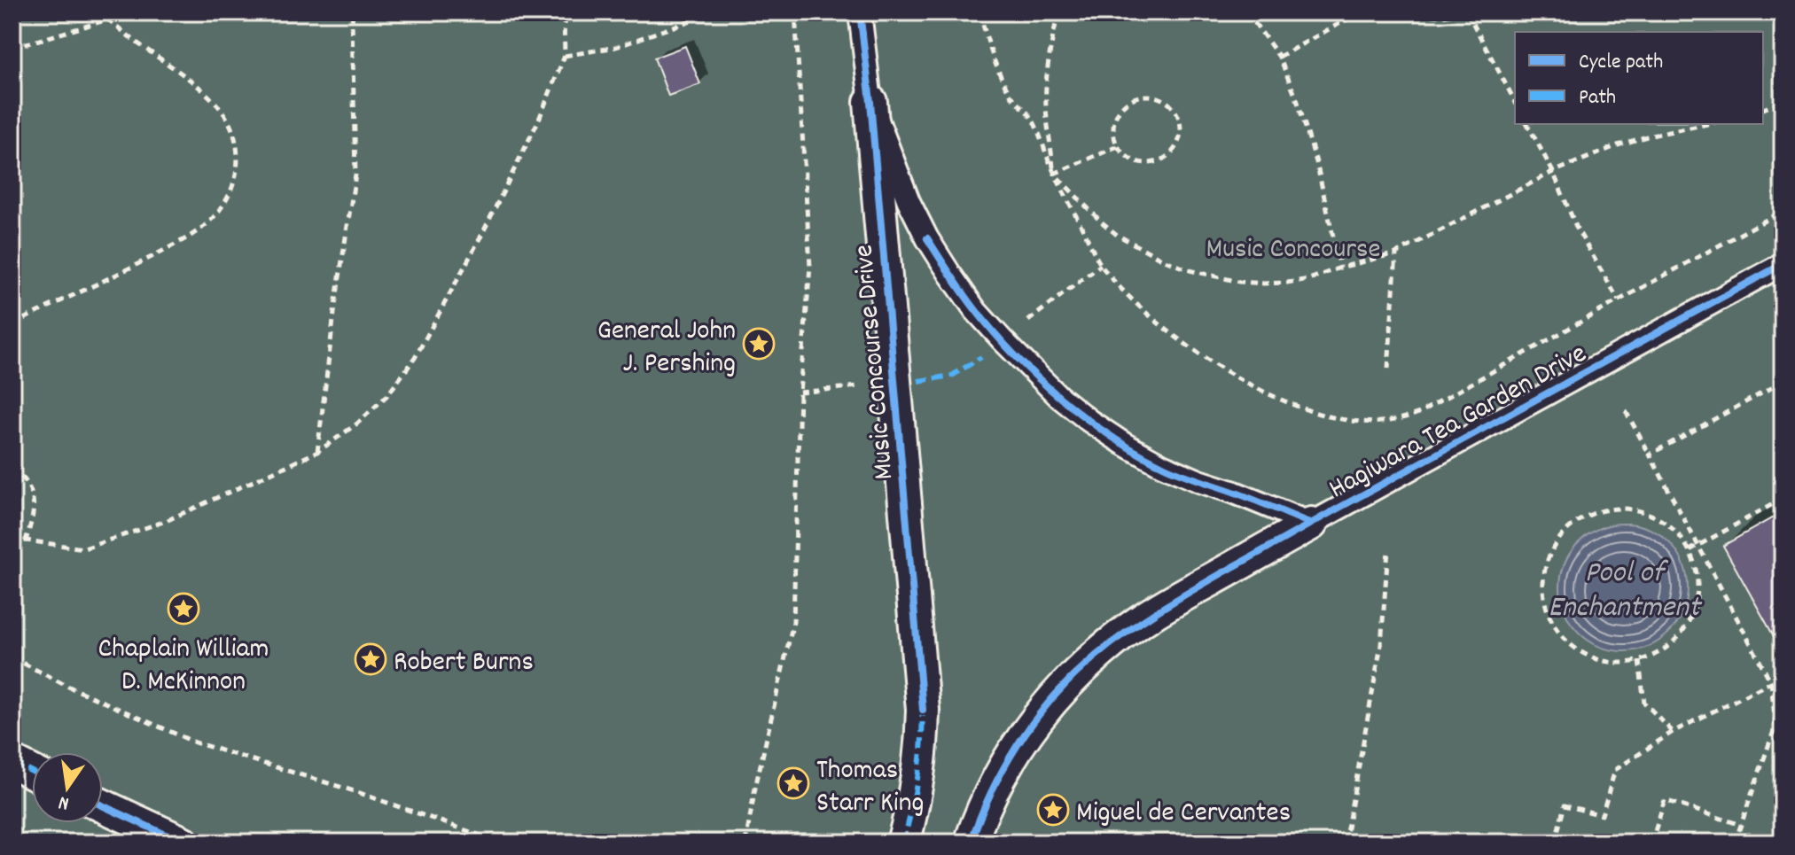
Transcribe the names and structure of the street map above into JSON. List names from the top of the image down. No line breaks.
{"streets":{"street":["Music Concourse Drive","Hagiwara Tea Garden Drive"]},"crossings":[["Music Concourse Drive","Hagiwara Tea Garden Drive"]],"water":["Pool of Enchantment"],"parks":["Music Concourse"],"places":{"place":["General John J. Pershing","Chaplain William D. McKinnon","Robert Burns","Thomas Starr King","Miguel de Cervantes"]},"legend":["Cycle path","Path"],"north":"bottom"}
